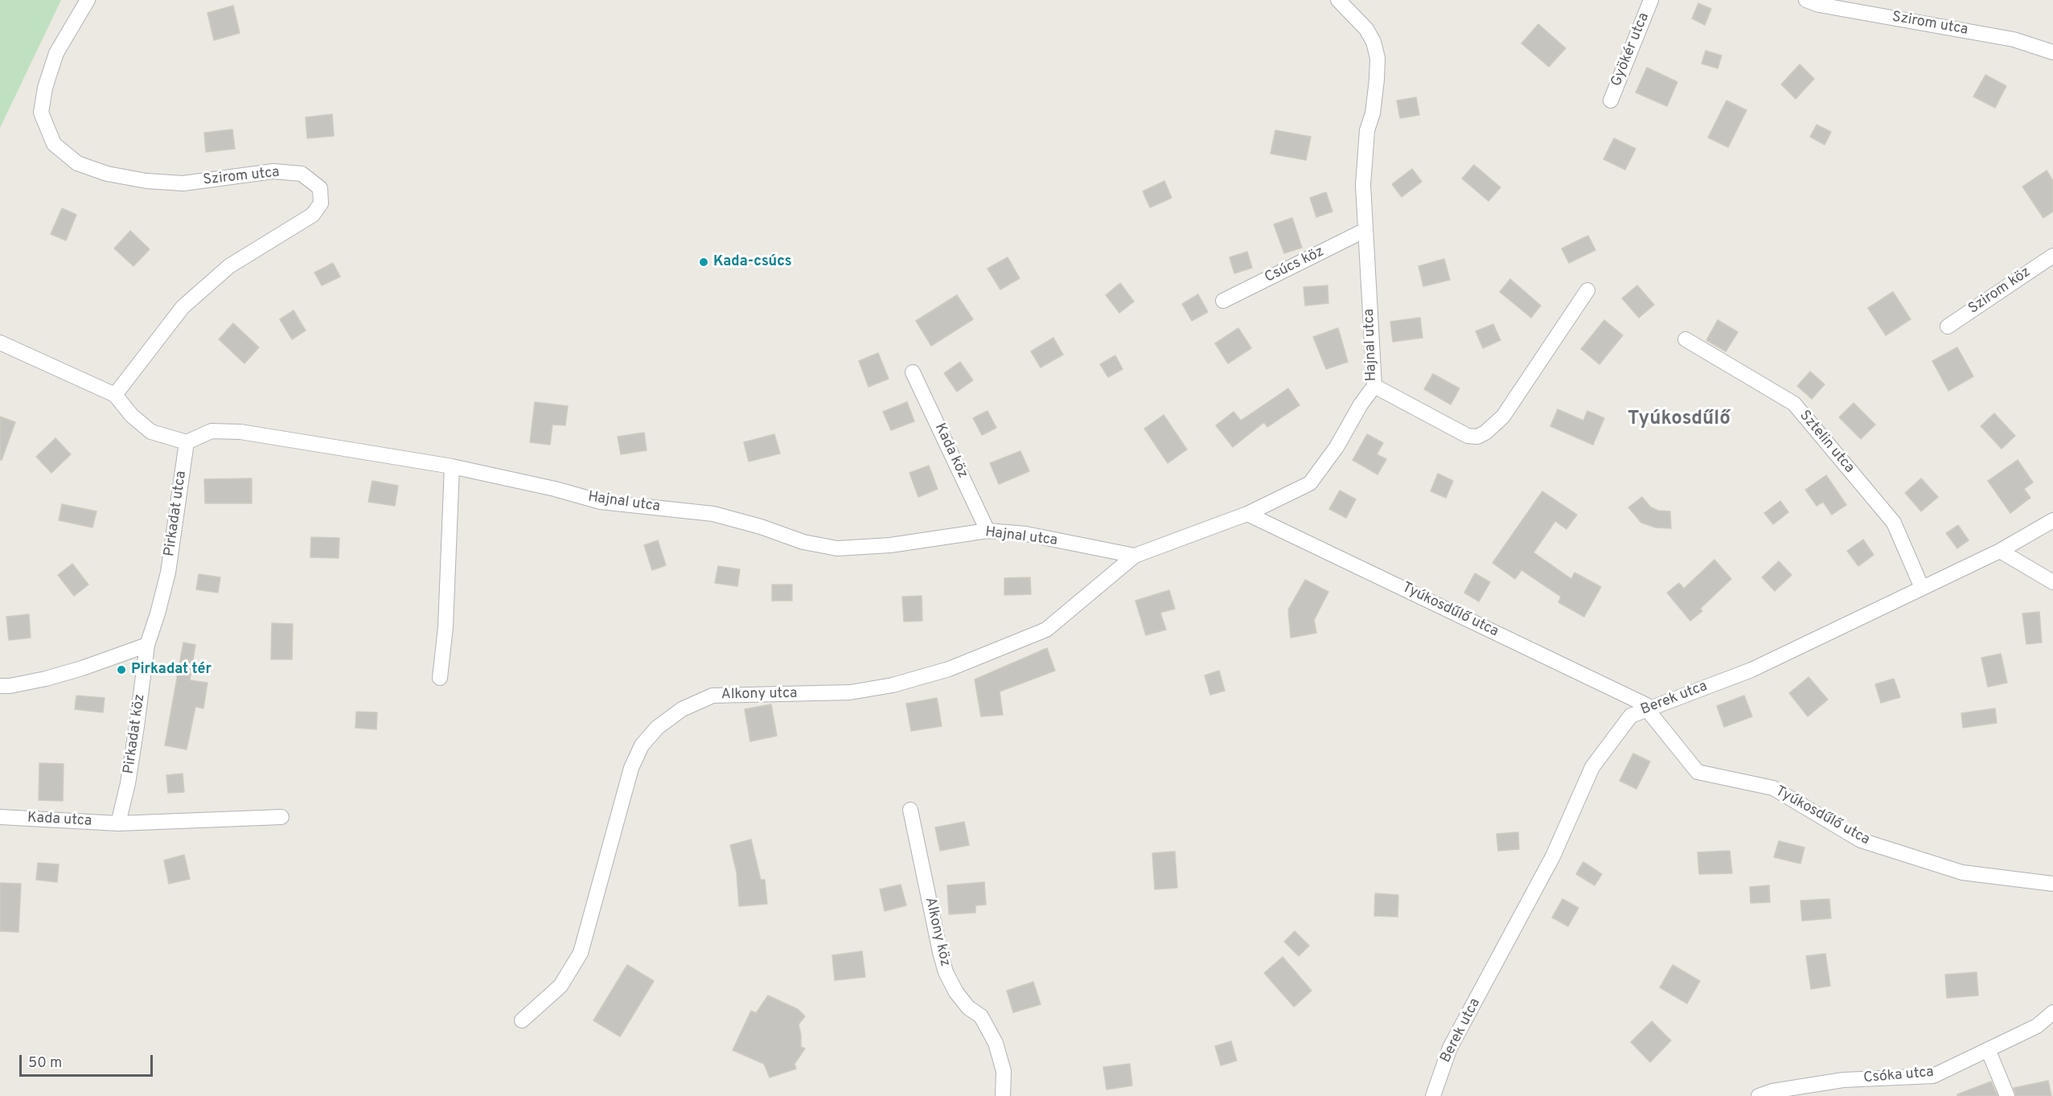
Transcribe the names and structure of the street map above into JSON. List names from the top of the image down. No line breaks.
{"streets":{"street":["Szirom utca","Gyökér utca","Csúcs köz","Szirom köz","Hajnal utca","Sztelin utca","Kada köz","Pirkadat utca","Tyúkosdűlő utca","Alkony utca","Berek utca","Pirkadat köz","Kada utca","Alkony köz","Csóka utca"]},"crossings":[["Csúcs köz","Hajnal utca"],["Hajnal utca","Kada köz"],["Hajnal utca","Pirkadat utca"],["Hajnal utca","Tyúkosdűlő utca"],["Hajnal utca","Alkony utca"],["Sztelin utca","Berek utca"],["Pirkadat utca","Pirkadat köz"],["Tyúkosdűlő utca","Berek utca"],["Pirkadat köz","Kada utca"]],"districts":["Tyúkosdűlő"],"places":["Kada-csúcs","Pirkadat tér"],"scale_bar":"50 m"}
